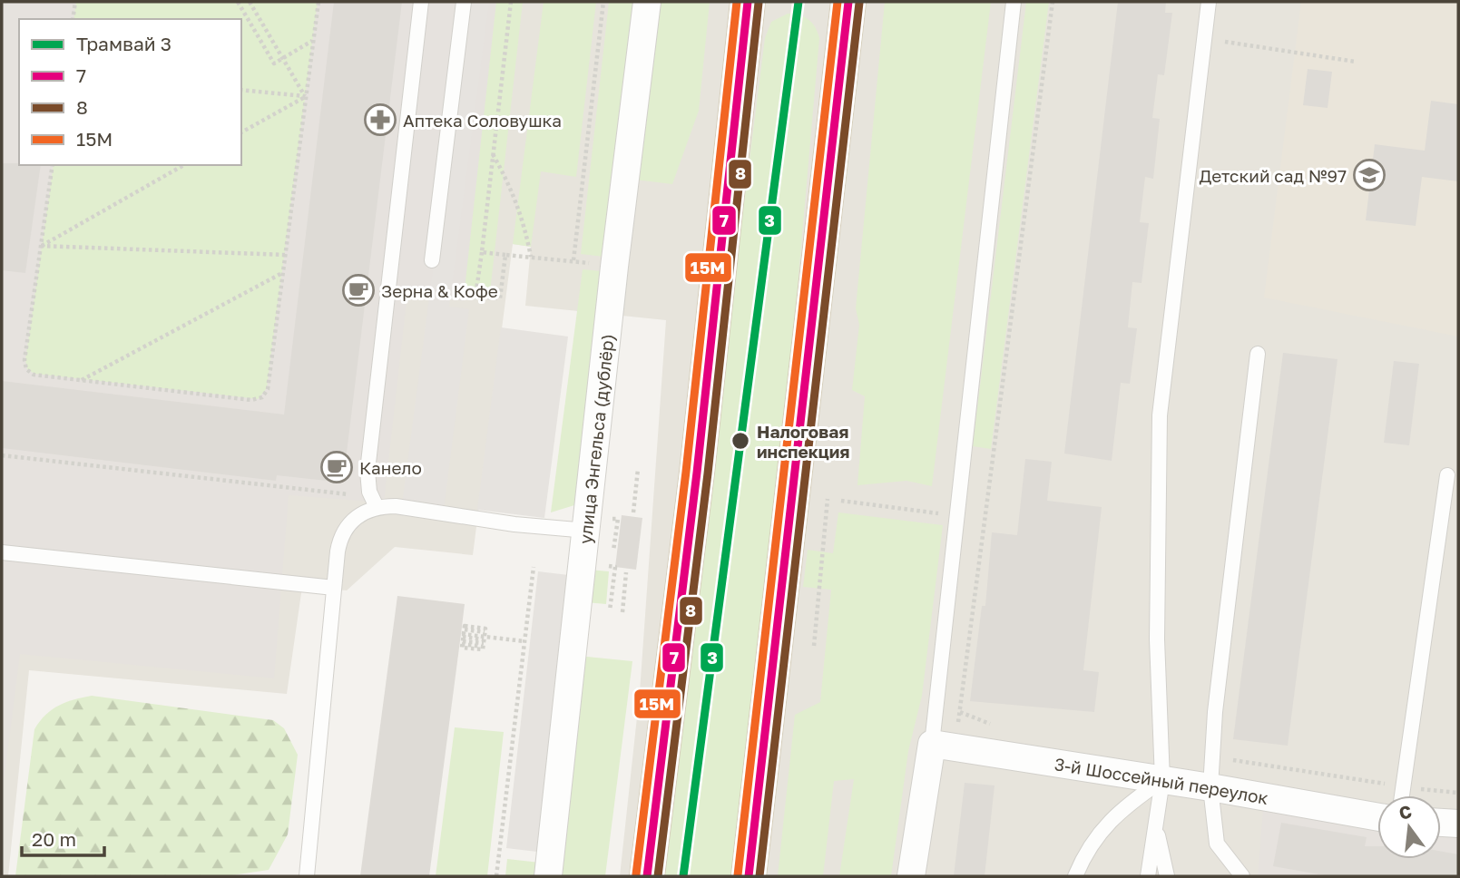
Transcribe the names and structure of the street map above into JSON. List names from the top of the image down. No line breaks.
{"streets":{"street":["улица Энгельса (дублёр)","3-й Шоссейный переулок"]},"places":{"pharmacy":["Аптека Соловушка"],"school or university":["Детский сад №97"],"cafe":["Зерна & Кофе","Канело"],"other":["Налоговая инспекция"]},"lines":["tram line 3","transit line 7","transit line 15М","transit line 8"],"legend":["Трамвай 3","7","8","15М"],"scale_bar":"20 m","north":"top"}
